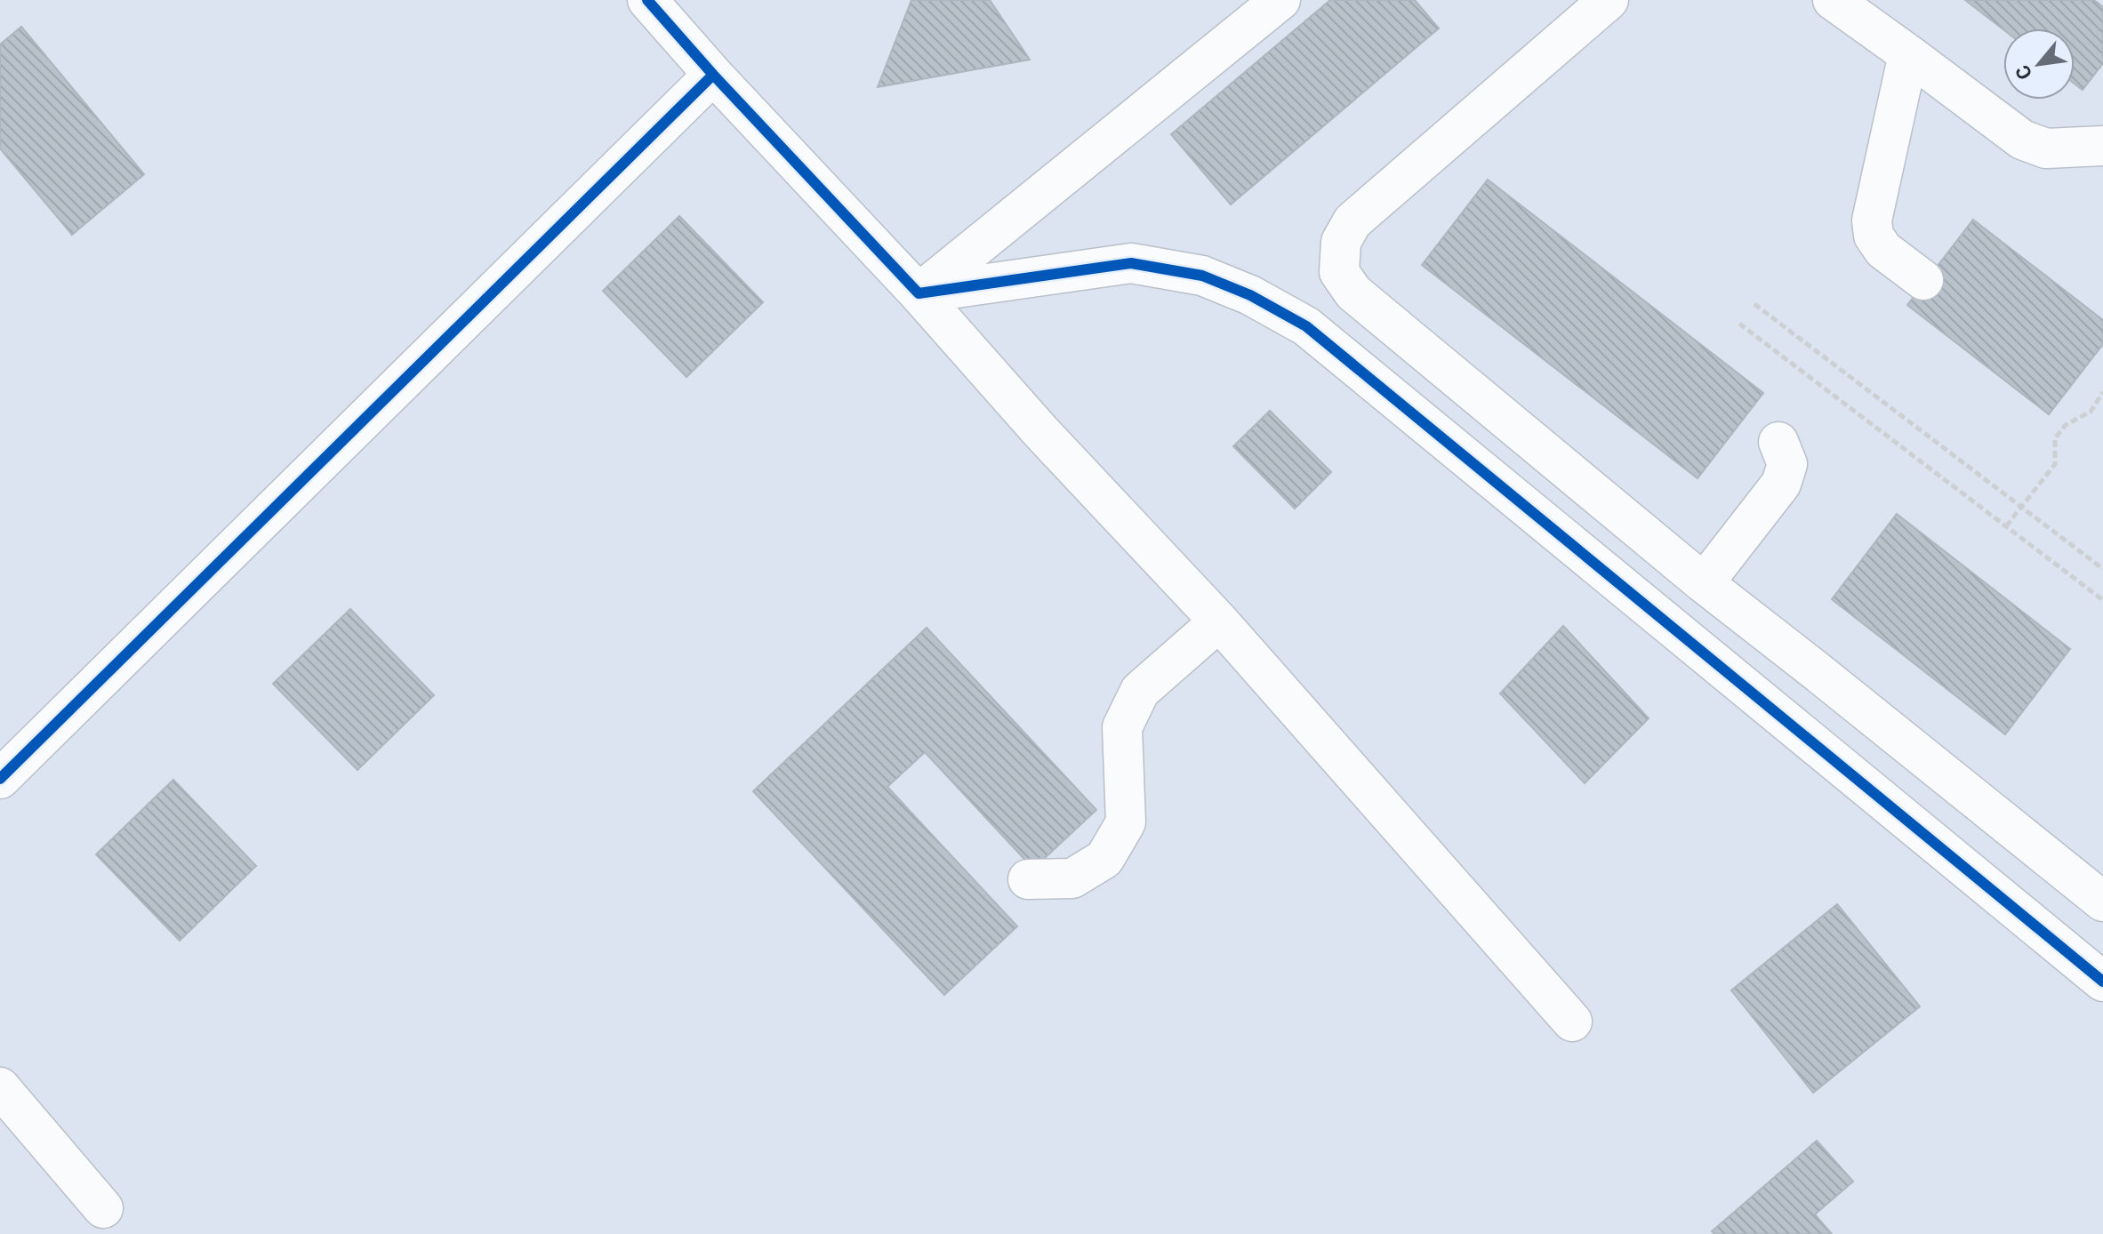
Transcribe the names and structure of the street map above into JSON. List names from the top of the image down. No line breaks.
{"north":"bottom left"}
